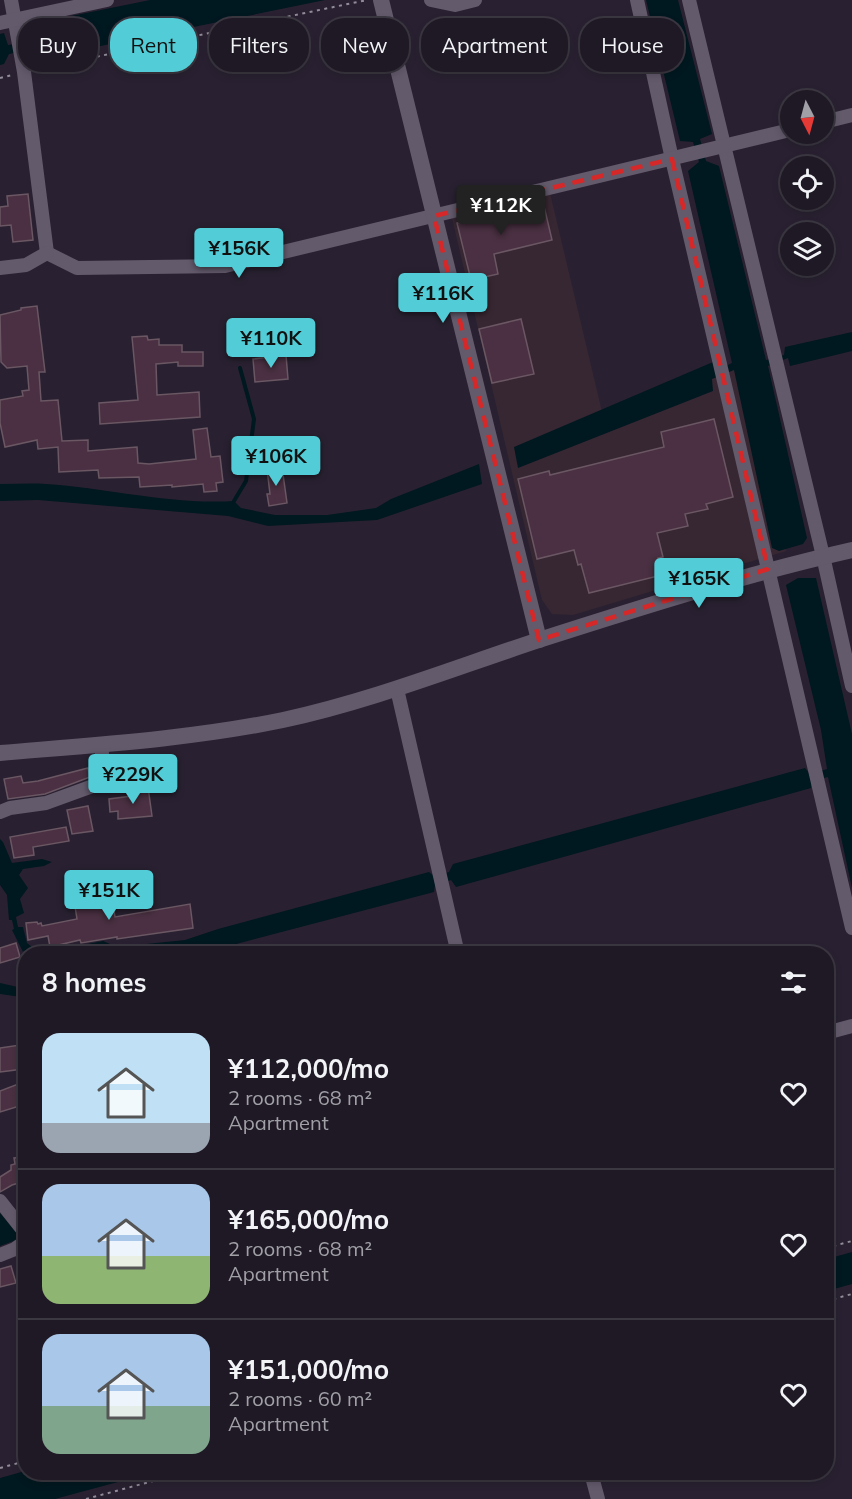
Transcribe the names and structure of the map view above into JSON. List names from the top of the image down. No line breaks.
{"north":"bottom","page":{"chip":["Buy","Rent","Filters","New","Apartment","House"],"price":["¥112K","¥156K","¥116K","¥110K","¥106K","¥165K","¥229K","¥151K"],"heading":"8 homes","list":[{"name":"¥112,000/mo","note":"2 rooms · 68 m² · Apartment"},{"name":"¥165,000/mo","note":"2 rooms · 68 m² · Apartment"},{"name":"¥151,000/mo","note":"2 rooms · 60 m² · Apartment"}]}}
